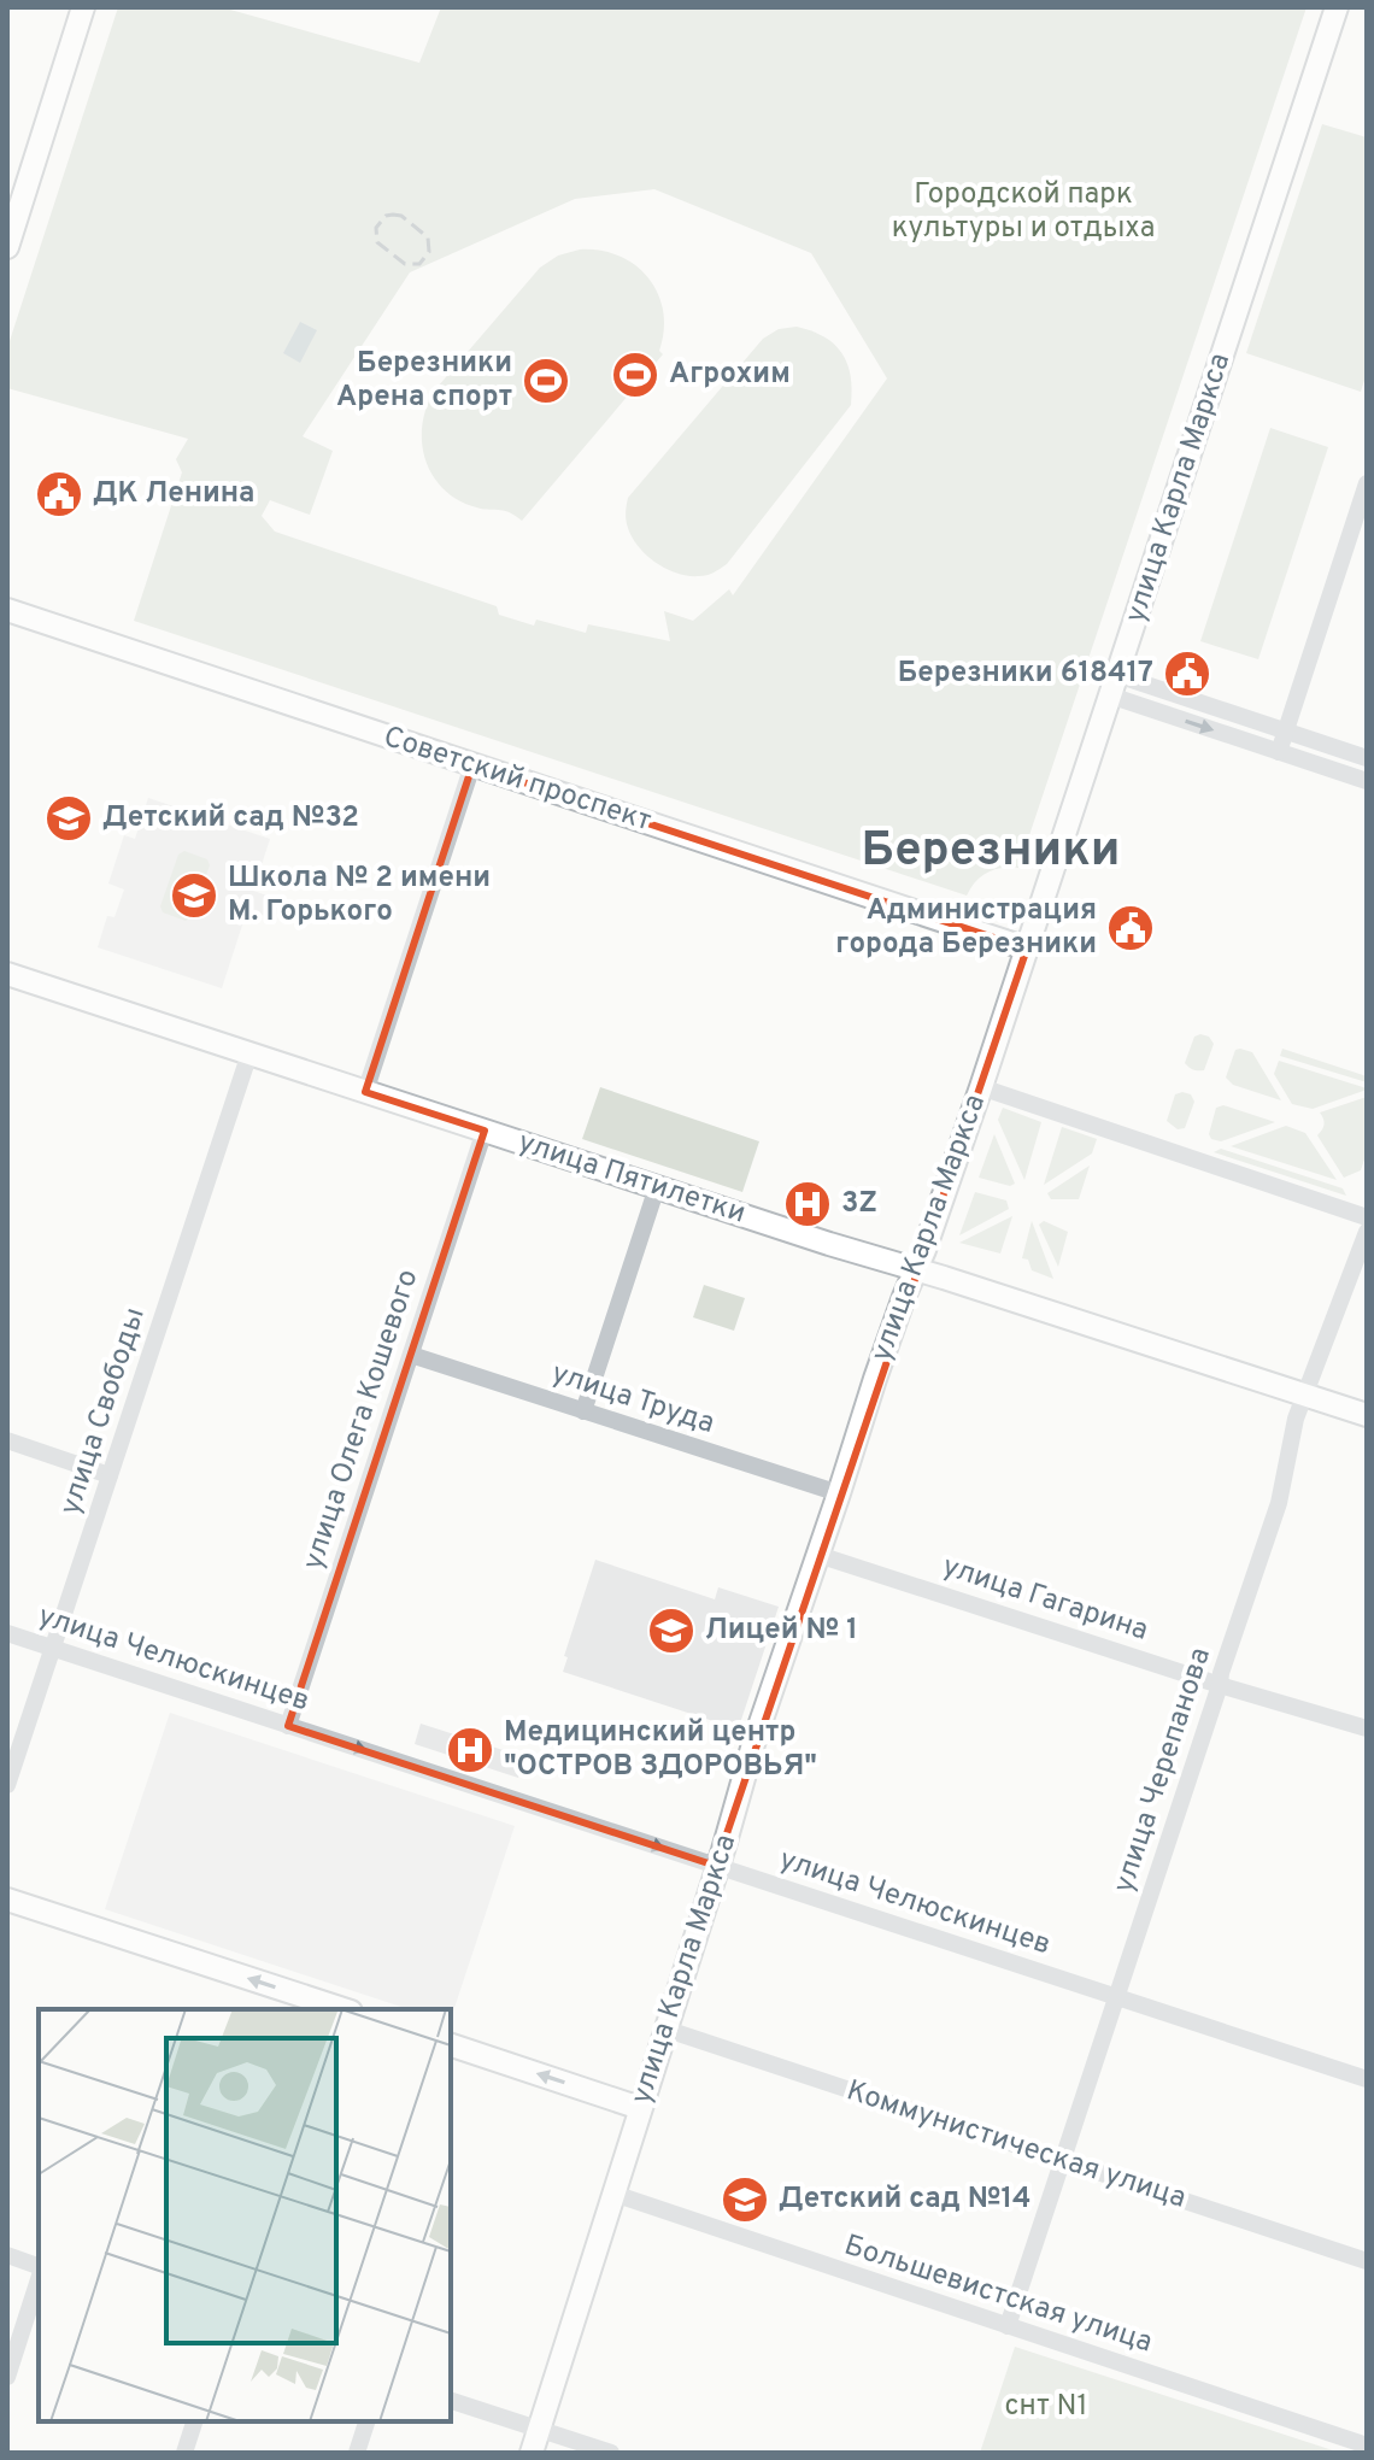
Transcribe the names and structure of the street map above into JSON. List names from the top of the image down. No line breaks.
{"streets":{"main road":["улица Карла Маркса","Советский проспект","улица Пятилетки"],"street":["улица Труда","улица Свободы","улица Олега Кошевого","улица Гагарина","улица Челюскинцев","улица Черепанова","Коммунистическая улица","Большевистская улица"]},"crossings":[["улица Карла Маркса","Советский проспект"],["улица Карла Маркса","улица Пятилетки"],["улица Карла Маркса","улица Труда"],["улица Карла Маркса","улица Гагарина"],["улица Карла Маркса","улица Челюскинцев"],["улица Карла Маркса","Коммунистическая улица"],["улица Карла Маркса","Большевистская улица"],["улица Пятилетки","улица Свободы"],["улица Пятилетки","улица Олега Кошевого"],["улица Пятилетки","улица Черепанова"],["улица Труда","улица Олега Кошевого"],["улица Свободы","улица Челюскинцев"],["улица Олега Кошевого","улица Челюскинцев"],["улица Гагарина","улица Черепанова"],["улица Челюскинцев","улица Черепанова"],["улица Черепанова","Коммунистическая улица"],["улица Черепанова","Большевистская улица"]],"districts":["Березники"],"parks":["Городской парк культуры и отдыха","снт N1"],"places":{"sports":["Агрохим","Березники Арена спорт"],"public building":["ДК Ленина","Березники 618417","Администрация города Березники"],"school or university":["Детский сад №32","Школа № 2 имени М. Горького","Лицей № 1","Детский сад №14"],"hospital":["3Z","Медицинский центр \"ОСТРОВ ЗДОРОВЬЯ\""]}}
